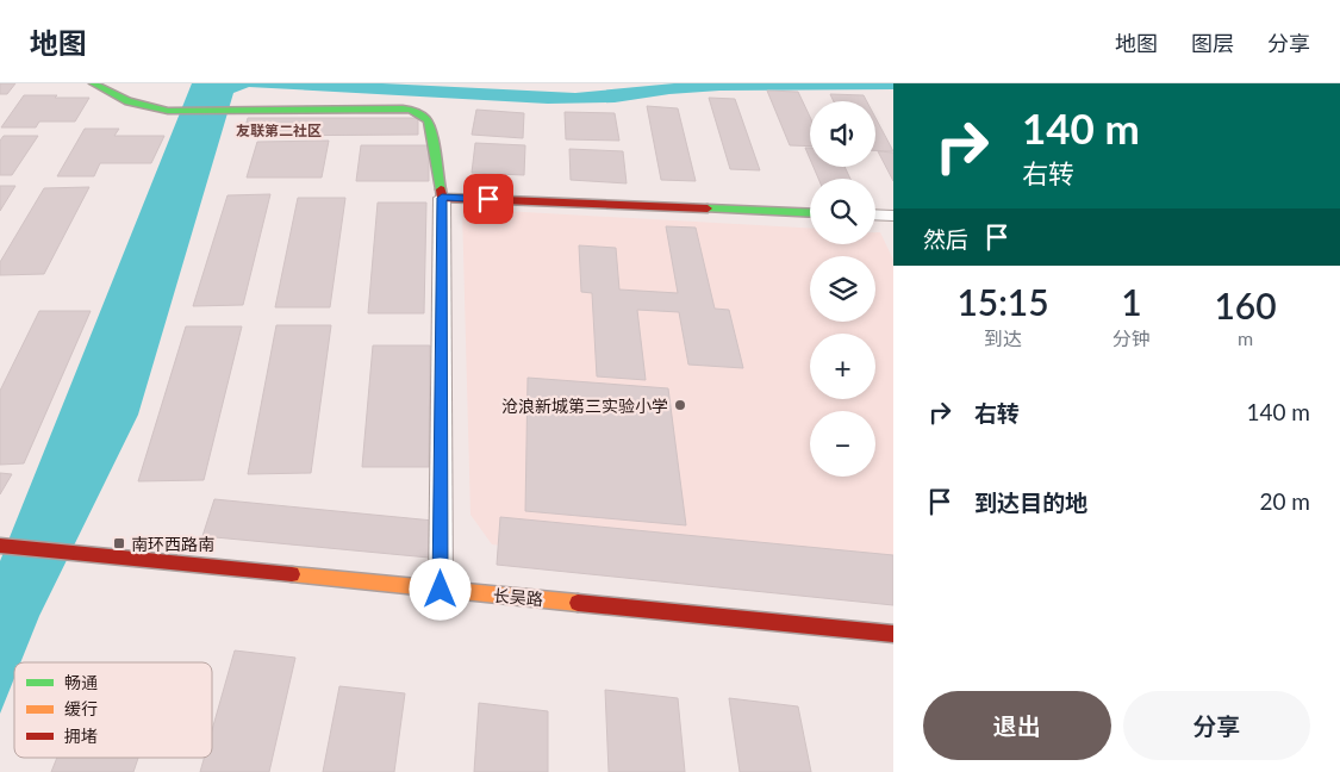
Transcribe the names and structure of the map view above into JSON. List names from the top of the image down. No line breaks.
{"streets":{"street":["长吴路"]},"districts":["友联第二社区"],"places":{"other":["沧浪新城第三实验小学"],"transit":["南环西路南"]},"legend":["畅通","缓行","拥堵"],"page":{"header":"地图","nav":["地图","图层","分享"],"turn":["140 m","右转"],"map_buttons":["+","−"],"then":"然后","eta":["15:15","到达","1","分钟","160","m"],"list":[{"name":"右转","value":"140 m"},{"name":"到达目的地","value":"20 m"}],"buttons":["退出","分享"]}}
